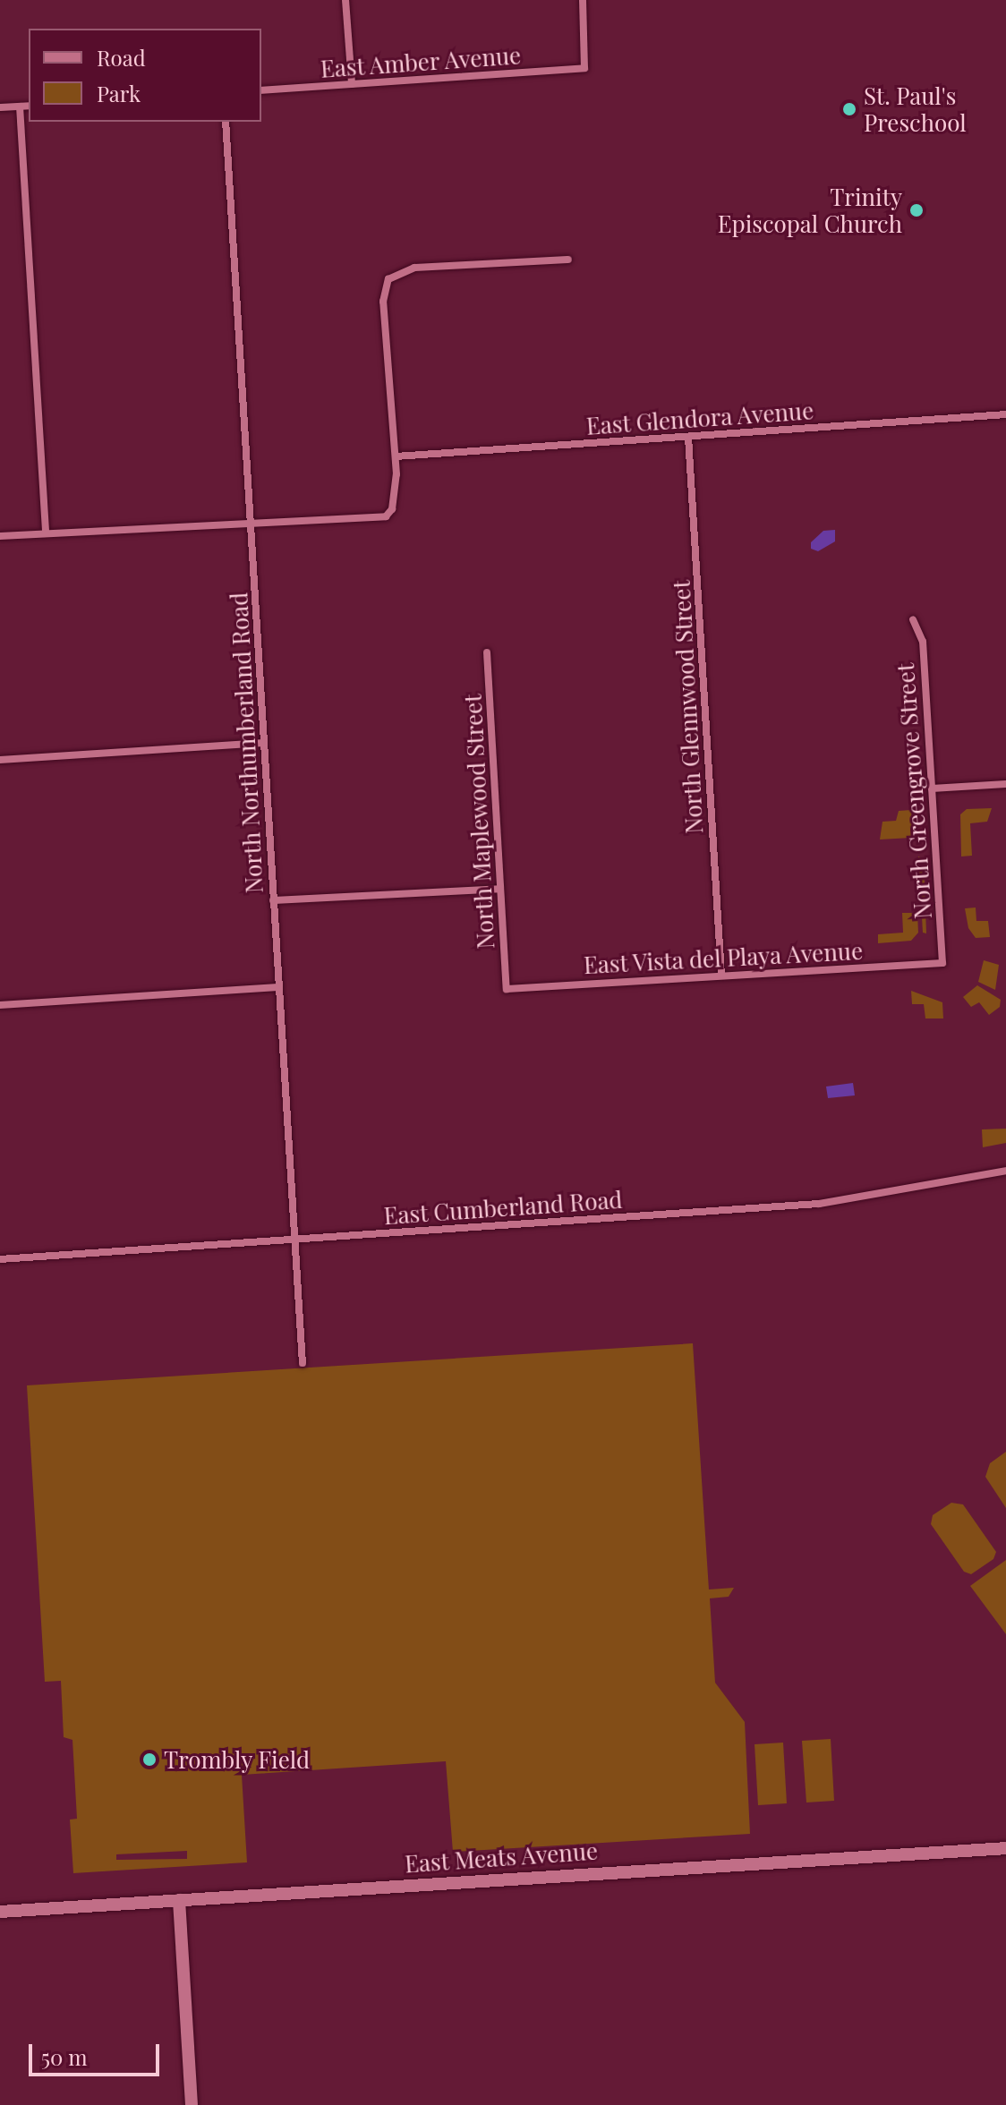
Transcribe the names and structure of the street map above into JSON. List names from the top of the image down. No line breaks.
{"streets":{"street":["East Amber Avenue","East Glendora Avenue","North Glennwood Street","North Northumberland Road","North Greengrove Street","North Maplewood Street","East Vista del Playa Avenue","East Cumberland Road","East Meats Avenue"]},"crossings":[["East Glendora Avenue","North Glennwood Street"],["North Glennwood Street","East Vista del Playa Avenue"],["North Northumberland Road","East Cumberland Road"],["North Greengrove Street","East Vista del Playa Avenue"],["North Maplewood Street","East Vista del Playa Avenue"]],"places":["St. Paul's Preschool","Trinity Episcopal Church","Trombly Field"],"legend":["Road","Park"],"scale_bar":"50 m"}
